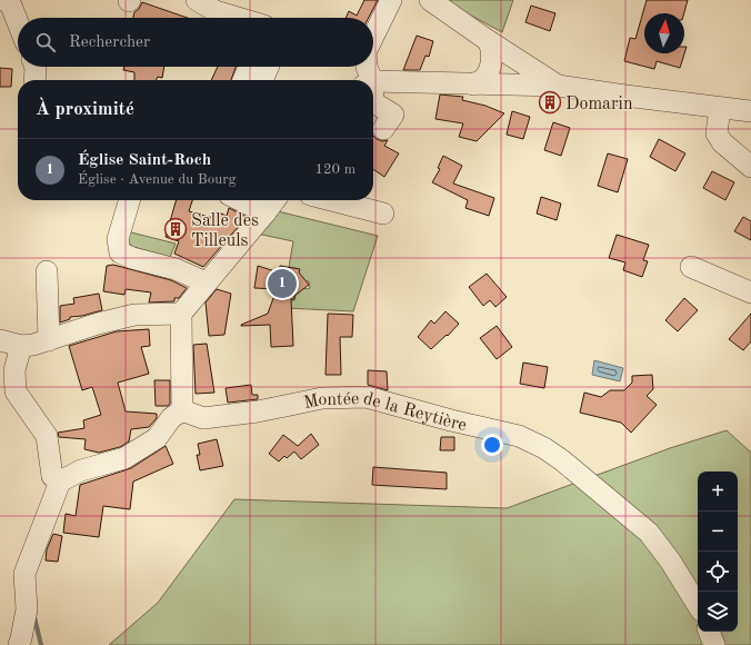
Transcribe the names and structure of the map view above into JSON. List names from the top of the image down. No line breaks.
{"streets":{"street":["Montée de la Reytière"]},"places":{"building":["Domarin","Salle des Tilleuls"]},"north":"top","page":{"search":"Rechercher","heading":"À proximité","list":[{"mark":"1","name":"Église Saint-Roch","note":"Église · Avenue du Bourg","value":"120 m"}],"pins":"1","map_buttons":["+","−"]}}
